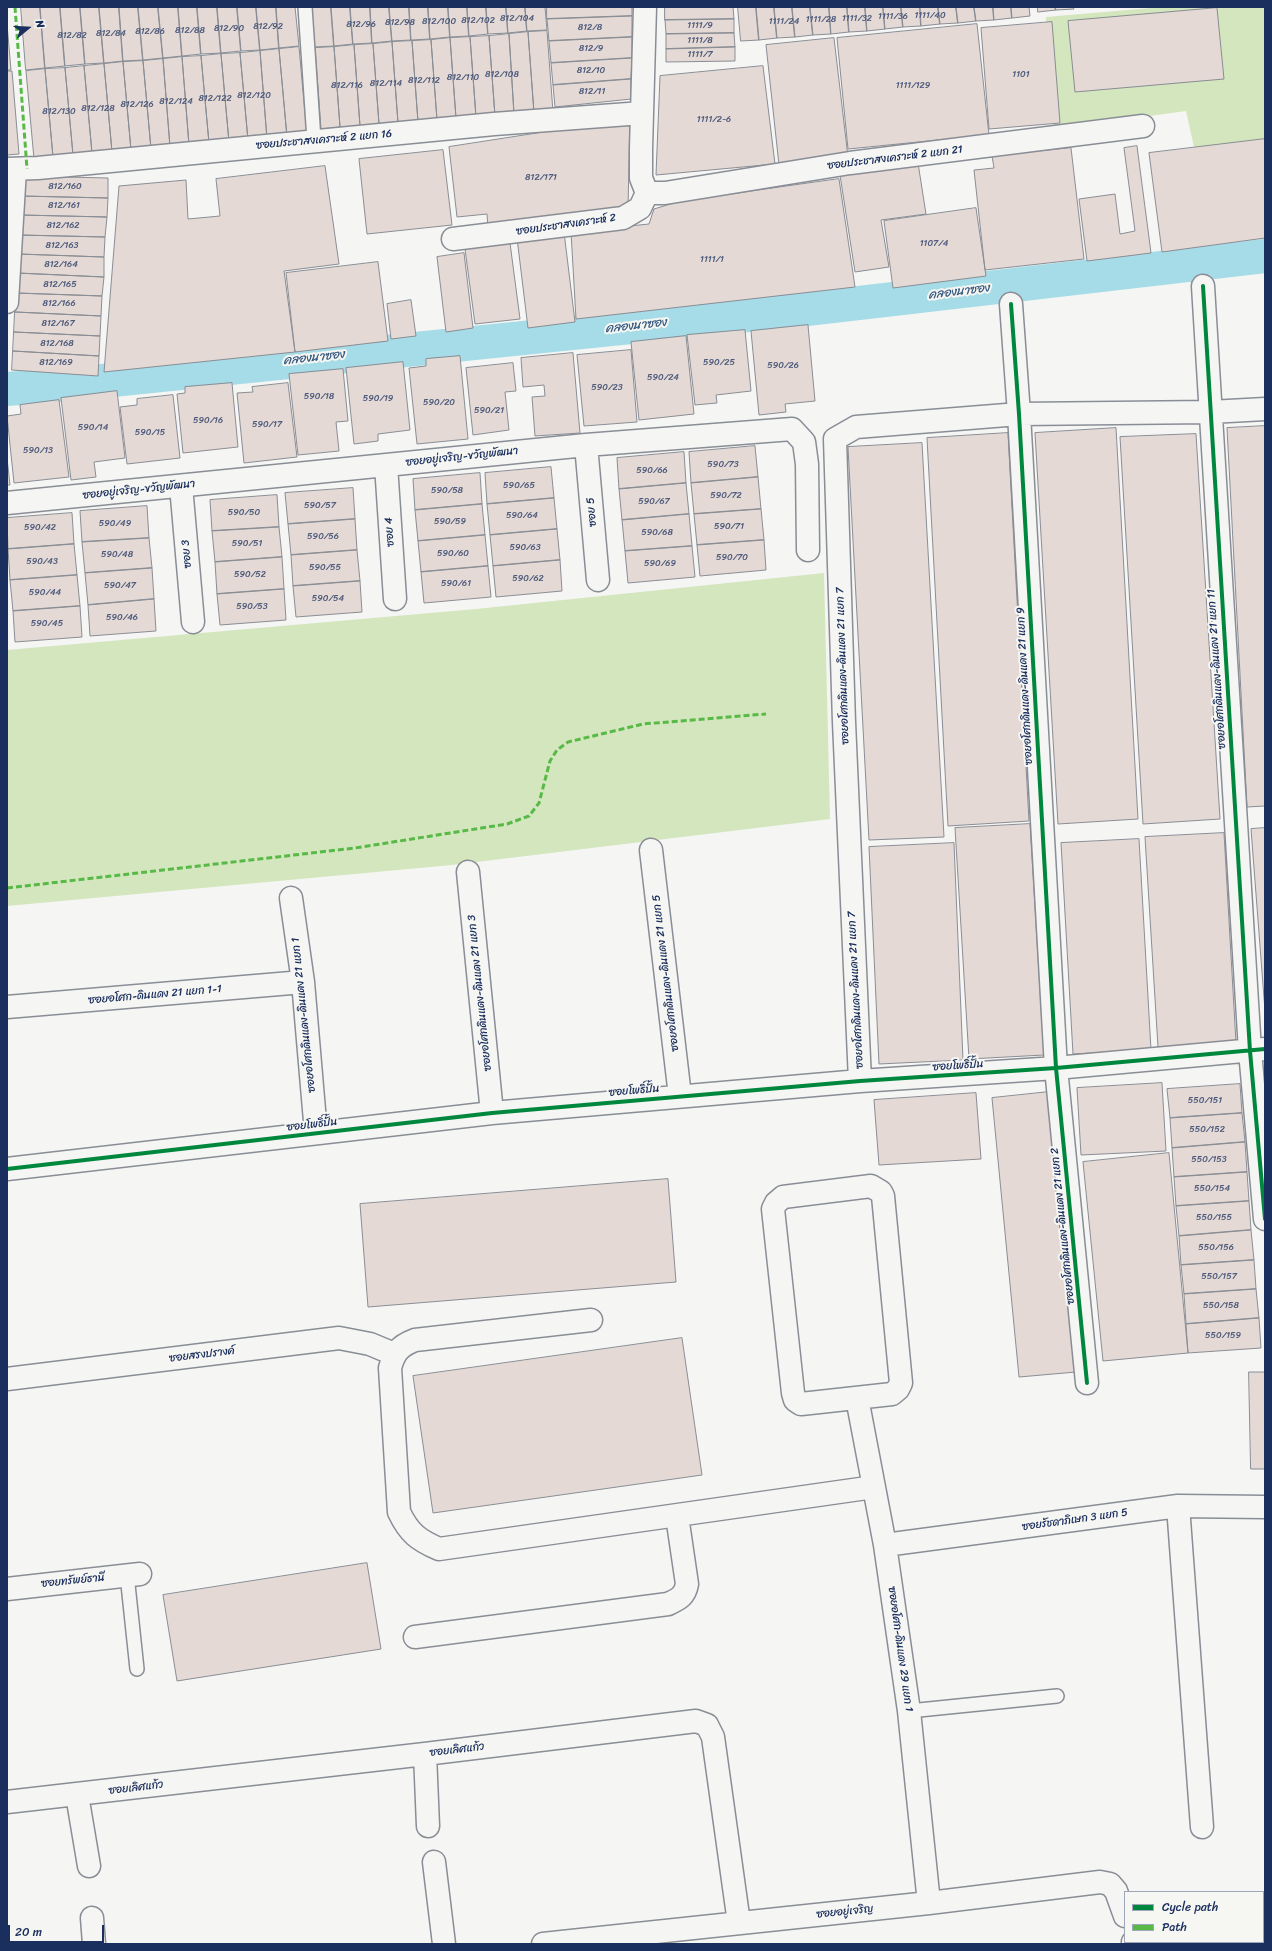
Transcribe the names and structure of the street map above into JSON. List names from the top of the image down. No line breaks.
{"streets":{"street":["ซอยประชาสงเคราะห์ 2 แยก 16","ซอยประชาสงเคราะห์ 2 แยก 21","ซอยประชาสงเคราะห์ 2","ซอยอยู่เจริญ-ขวัญพัฒนา","ซอย 5","ซอย 4","ซอย 3","ซอยอโศกดินแดง-ดินแดง 21 แยก 7","ซอยอโศกดินแดง-ดินแดง 21 แยก 11","ซอยอโศกดินแดง-ดินแดง 21 แยก 9","ซอยอโศกดินแดง-ดินแดง 21 แยก 5","ซอยอโศกดินแดง-ดินแดง 21 แยก 3","ซอยอโศก-ดินแดง 21 แยก 1-1","ซอยอโศกดินแดง-ดินแดง 21 แยก 1","ซอยโพธิ์ปั้น","ซอยอโศกดินแดง-ดินแดง 21 แยก 2","ซอยสรงปรางค์","ซอยรัชดาภิเษก 3 แยก 5","ซอยทรัพย์ธานี","ซอยอโศก-ดินแดง 29 แยก 1","ซอยเลิศแก้ว","ซอยอยู่เจริญ"]},"crossings":[["ซอยประชาสงเคราะห์ 2 แยก 21","ซอยประชาสงเคราะห์ 2"],["ซอยอยู่เจริญ-ขวัญพัฒนา","ซอย 5"],["ซอยอยู่เจริญ-ขวัญพัฒนา","ซอย 4"],["ซอยอยู่เจริญ-ขวัญพัฒนา","ซอย 3"],["ซอยอโศกดินแดง-ดินแดง 21 แยก 7","ซอยอโศกดินแดง-ดินแดง 21 แยก 9"],["ซอยอโศกดินแดง-ดินแดง 21 แยก 7","ซอยโพธิ์ปั้น"],["ซอยอโศกดินแดง-ดินแดง 21 แยก 11","ซอยโพธิ์ปั้น"],["ซอยอโศกดินแดง-ดินแดง 21 แยก 9","ซอยโพธิ์ปั้น"],["ซอยอโศกดินแดง-ดินแดง 21 แยก 9","ซอยอโศกดินแดง-ดินแดง 21 แยก 2"],["ซอยอโศกดินแดง-ดินแดง 21 แยก 5","ซอยโพธิ์ปั้น"],["ซอยอโศกดินแดง-ดินแดง 21 แยก 3","ซอยโพธิ์ปั้น"],["ซอยอโศก-ดินแดง 21 แยก 1-1","ซอยอโศกดินแดง-ดินแดง 21 แยก 1"],["ซอยอโศกดินแดง-ดินแดง 21 แยก 1","ซอยโพธิ์ปั้น"],["ซอยโพธิ์ปั้น","ซอยอโศกดินแดง-ดินแดง 21 แยก 2"],["ซอยรัชดาภิเษก 3 แยก 5","ซอยอโศก-ดินแดง 29 แยก 1"],["ซอยอโศก-ดินแดง 29 แยก 1","ซอยอยู่เจริญ"],["ซอยเลิศแก้ว","ซอยอยู่เจริญ"]],"water":["คลองนาซอง"],"house_numbers":["1111/40","1111/36","812/104","1111/32","1111/28","812/102","812/100","1111/24","812/98","812/96","1111/9","812/92","812/8","812/90","812/88","812/86","812/84","812/82","1111/8","812/9","1111/7","812/10","812/108","1101","812/110","812/112","812/114","812/116","1111/129","812/11","812/120","812/122","812/124","812/126","812/128","812/130","1111/2-6","812/171","812/160","812/161","812/162","1107/4","812/163","1111/1","812/164","812/165","812/166","812/167","812/168","812/169","590/25","590/26","590/24","590/23","590/18","590/19","590/20","590/21","590/16","590/17","590/14","590/15","590/13","590/73","590/66","590/65","590/58","590/72","590/67","590/57","590/50","590/64","590/59","590/49","590/71","590/42","590/68","590/56","590/51","590/63","590/60","590/48","590/70","590/43","590/69","590/55","590/52","590/62","590/61","590/47","590/44","590/54","590/53","590/46","590/45","550/151","550/152","550/153","550/154","550/155","550/156","550/157","550/158","550/159"],"legend":["Cycle path","Path"],"scale_bar":"20 m","north":"right"}
